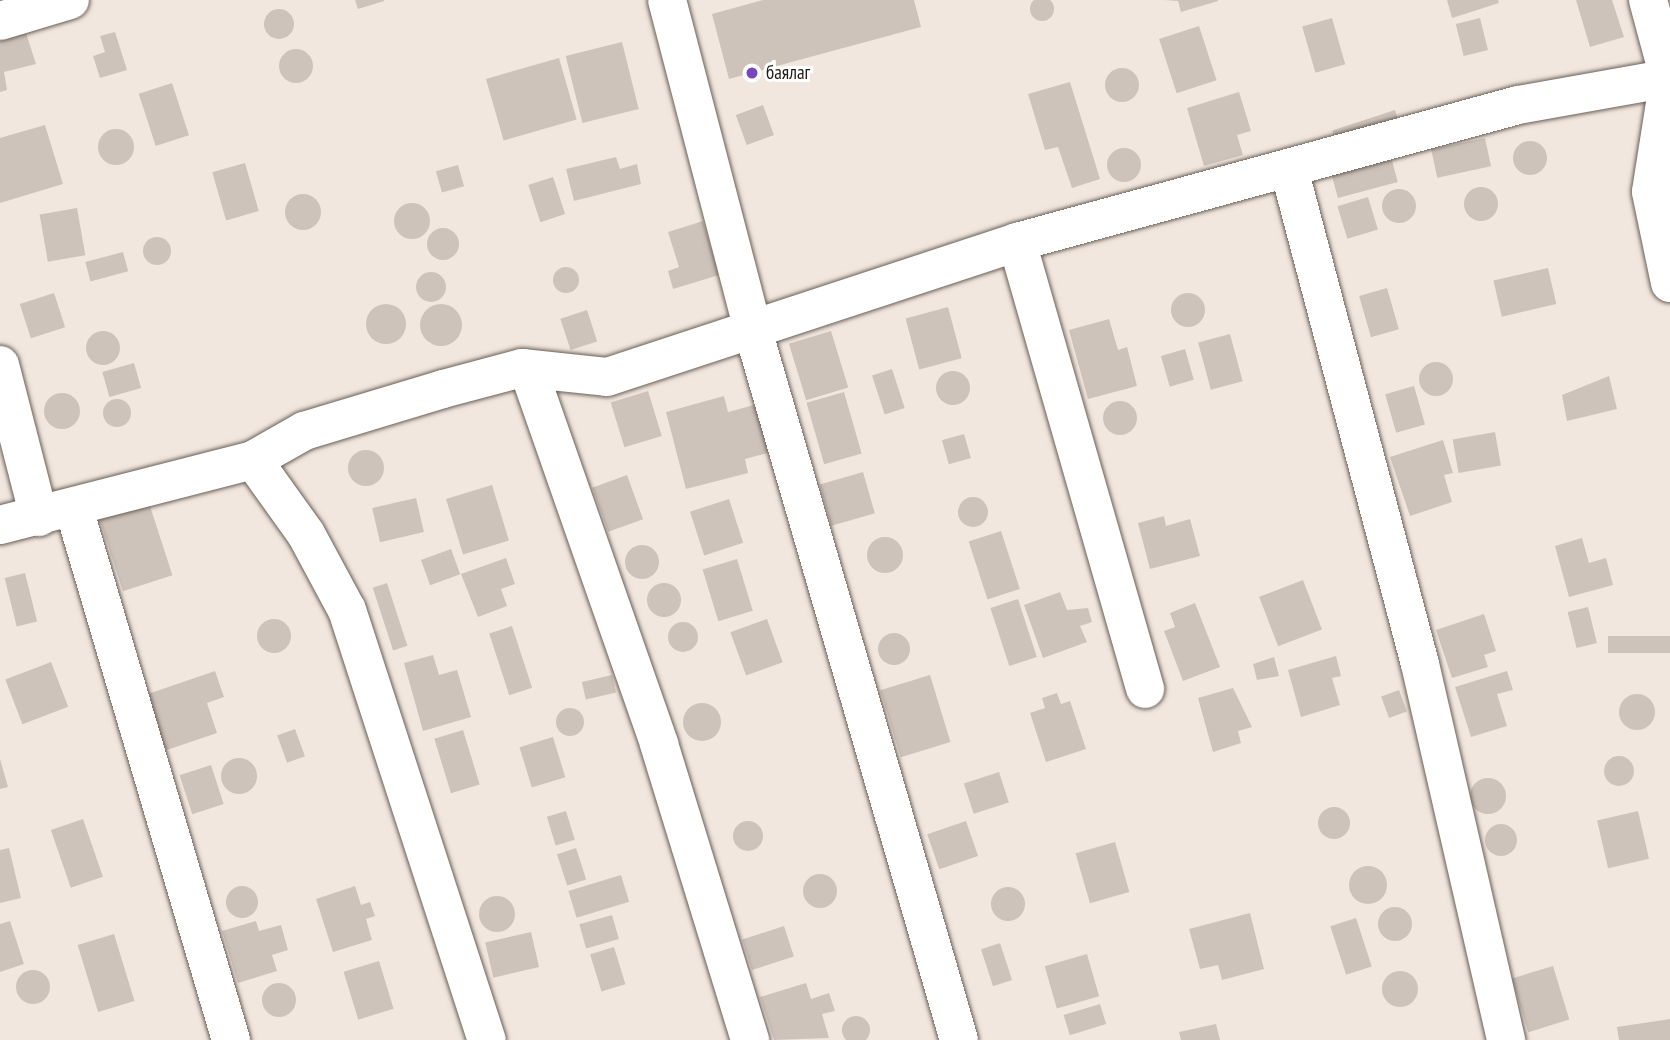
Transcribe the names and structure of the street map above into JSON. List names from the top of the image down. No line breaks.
{"places":["баялаг"]}
